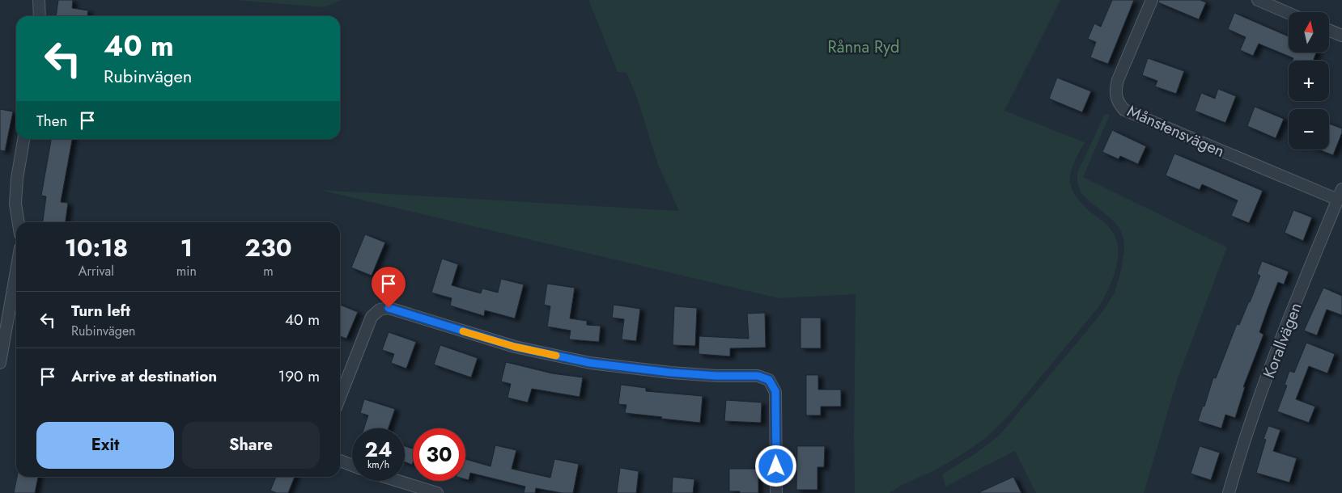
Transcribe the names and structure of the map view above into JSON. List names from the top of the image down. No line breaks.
{"streets":{"street":["Månstensvägen","Korallvägen"]},"crossings":[["Månstensvägen","Korallvägen"]],"parks":["Rånna Ryd"],"north":"top","page":{"map_buttons":["+","−"],"turn":["40 m","Rubinvägen"],"then":"Then","eta":["10:18","Arrival","1","min","230","m"],"list":[{"name":"Turn left","note":"Rubinvägen","value":"40 m"},{"name":"Arrive at destination","value":"190 m"}],"buttons":["Exit","Share"],"speed":"24 km/h","limit":"30"}}
